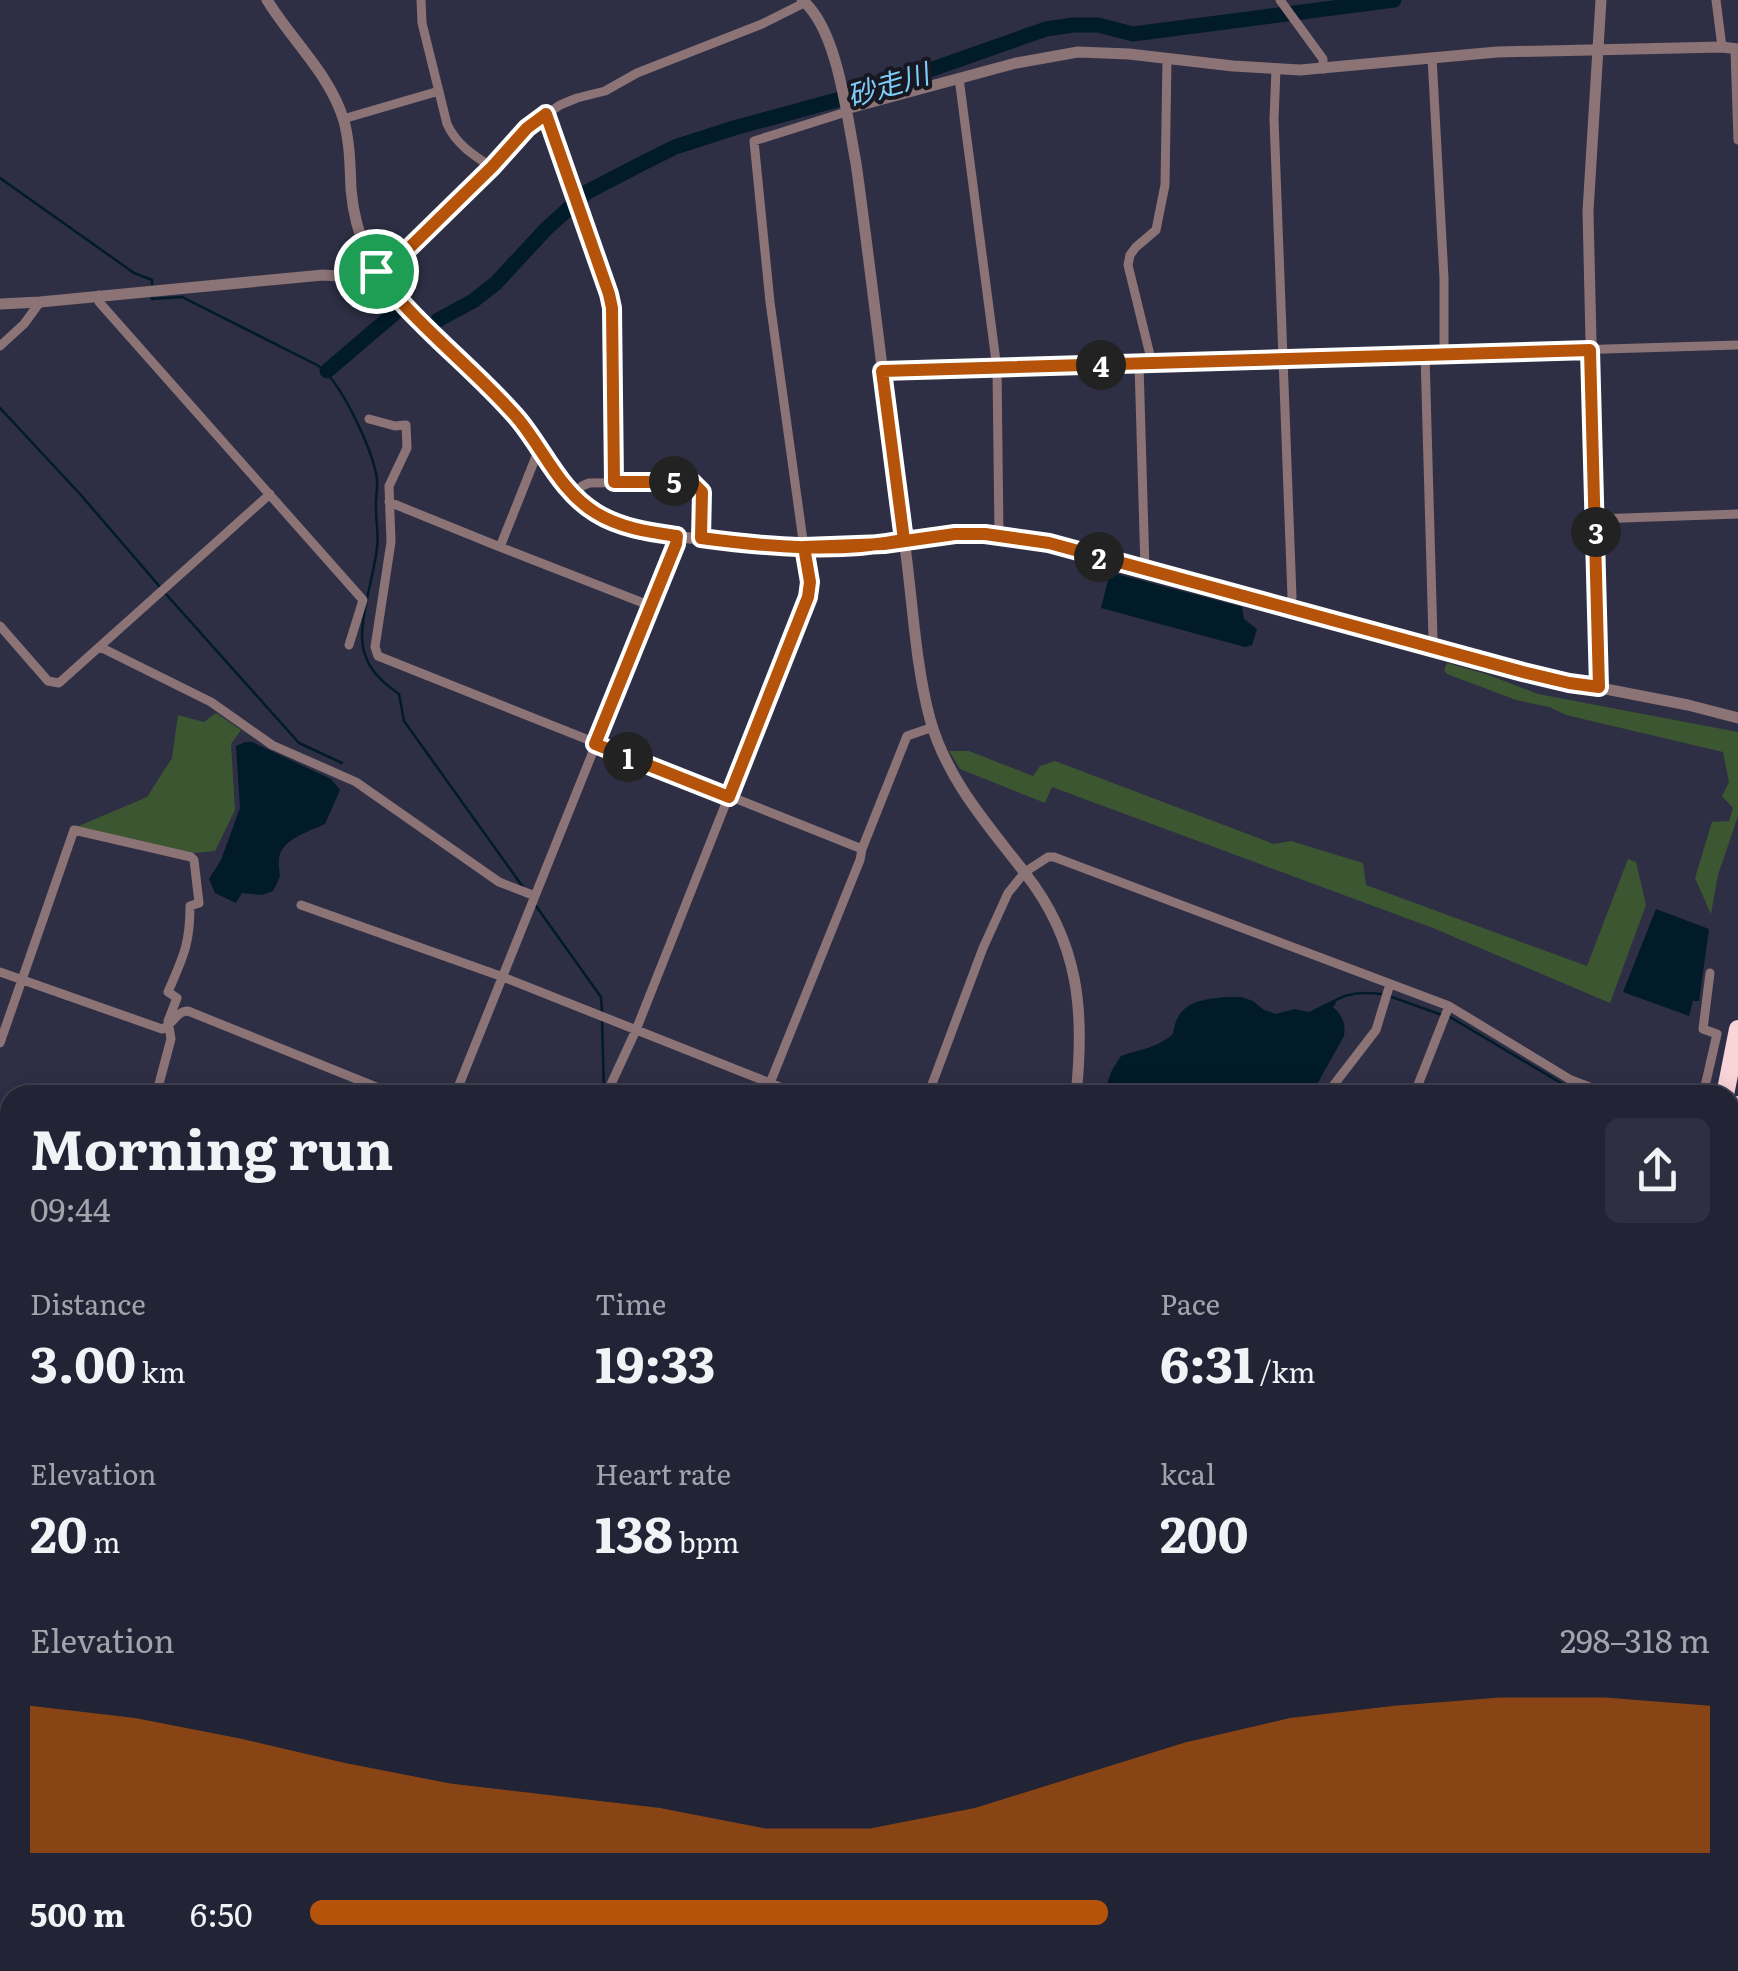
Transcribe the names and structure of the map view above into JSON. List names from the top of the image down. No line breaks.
{"water":["砂走川"],"page":{"pins":["4","5","3","2","1"],"heading":["Morning run","09:44"],"stats":[["Distance","3.00 km"],["Time","19:33"],["Pace","6:31 /km"],["Elevation","20 m"],["Heart rate","138 bpm"],["kcal","200"]],"chart":["Elevation","298–318 m"],"list":[{"name":"500 m","note":"6:50"}]}}
